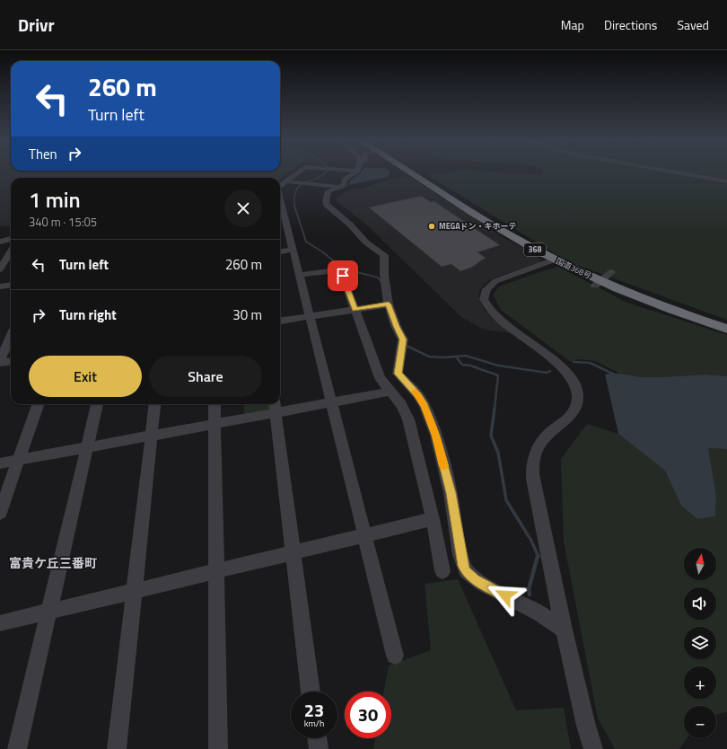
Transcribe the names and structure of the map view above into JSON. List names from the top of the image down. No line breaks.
{"streets":{"highway":["368","国道368号"]},"districts":["富貴ケ丘三番町"],"places":["MEGAドン・キホーテ"],"north":"top","page":{"header":"Drivr","nav":["Map","Directions","Saved"],"turn":["260 m","Turn left"],"then":"Then","heading":["1 min","340 m · 15:05"],"list":[{"name":"Turn left","value":"260 m"},{"name":"Turn right","value":"30 m"}],"buttons":["Exit","Share"],"map_buttons":["+","−"],"speed":"23 km/h","limit":"30"}}
